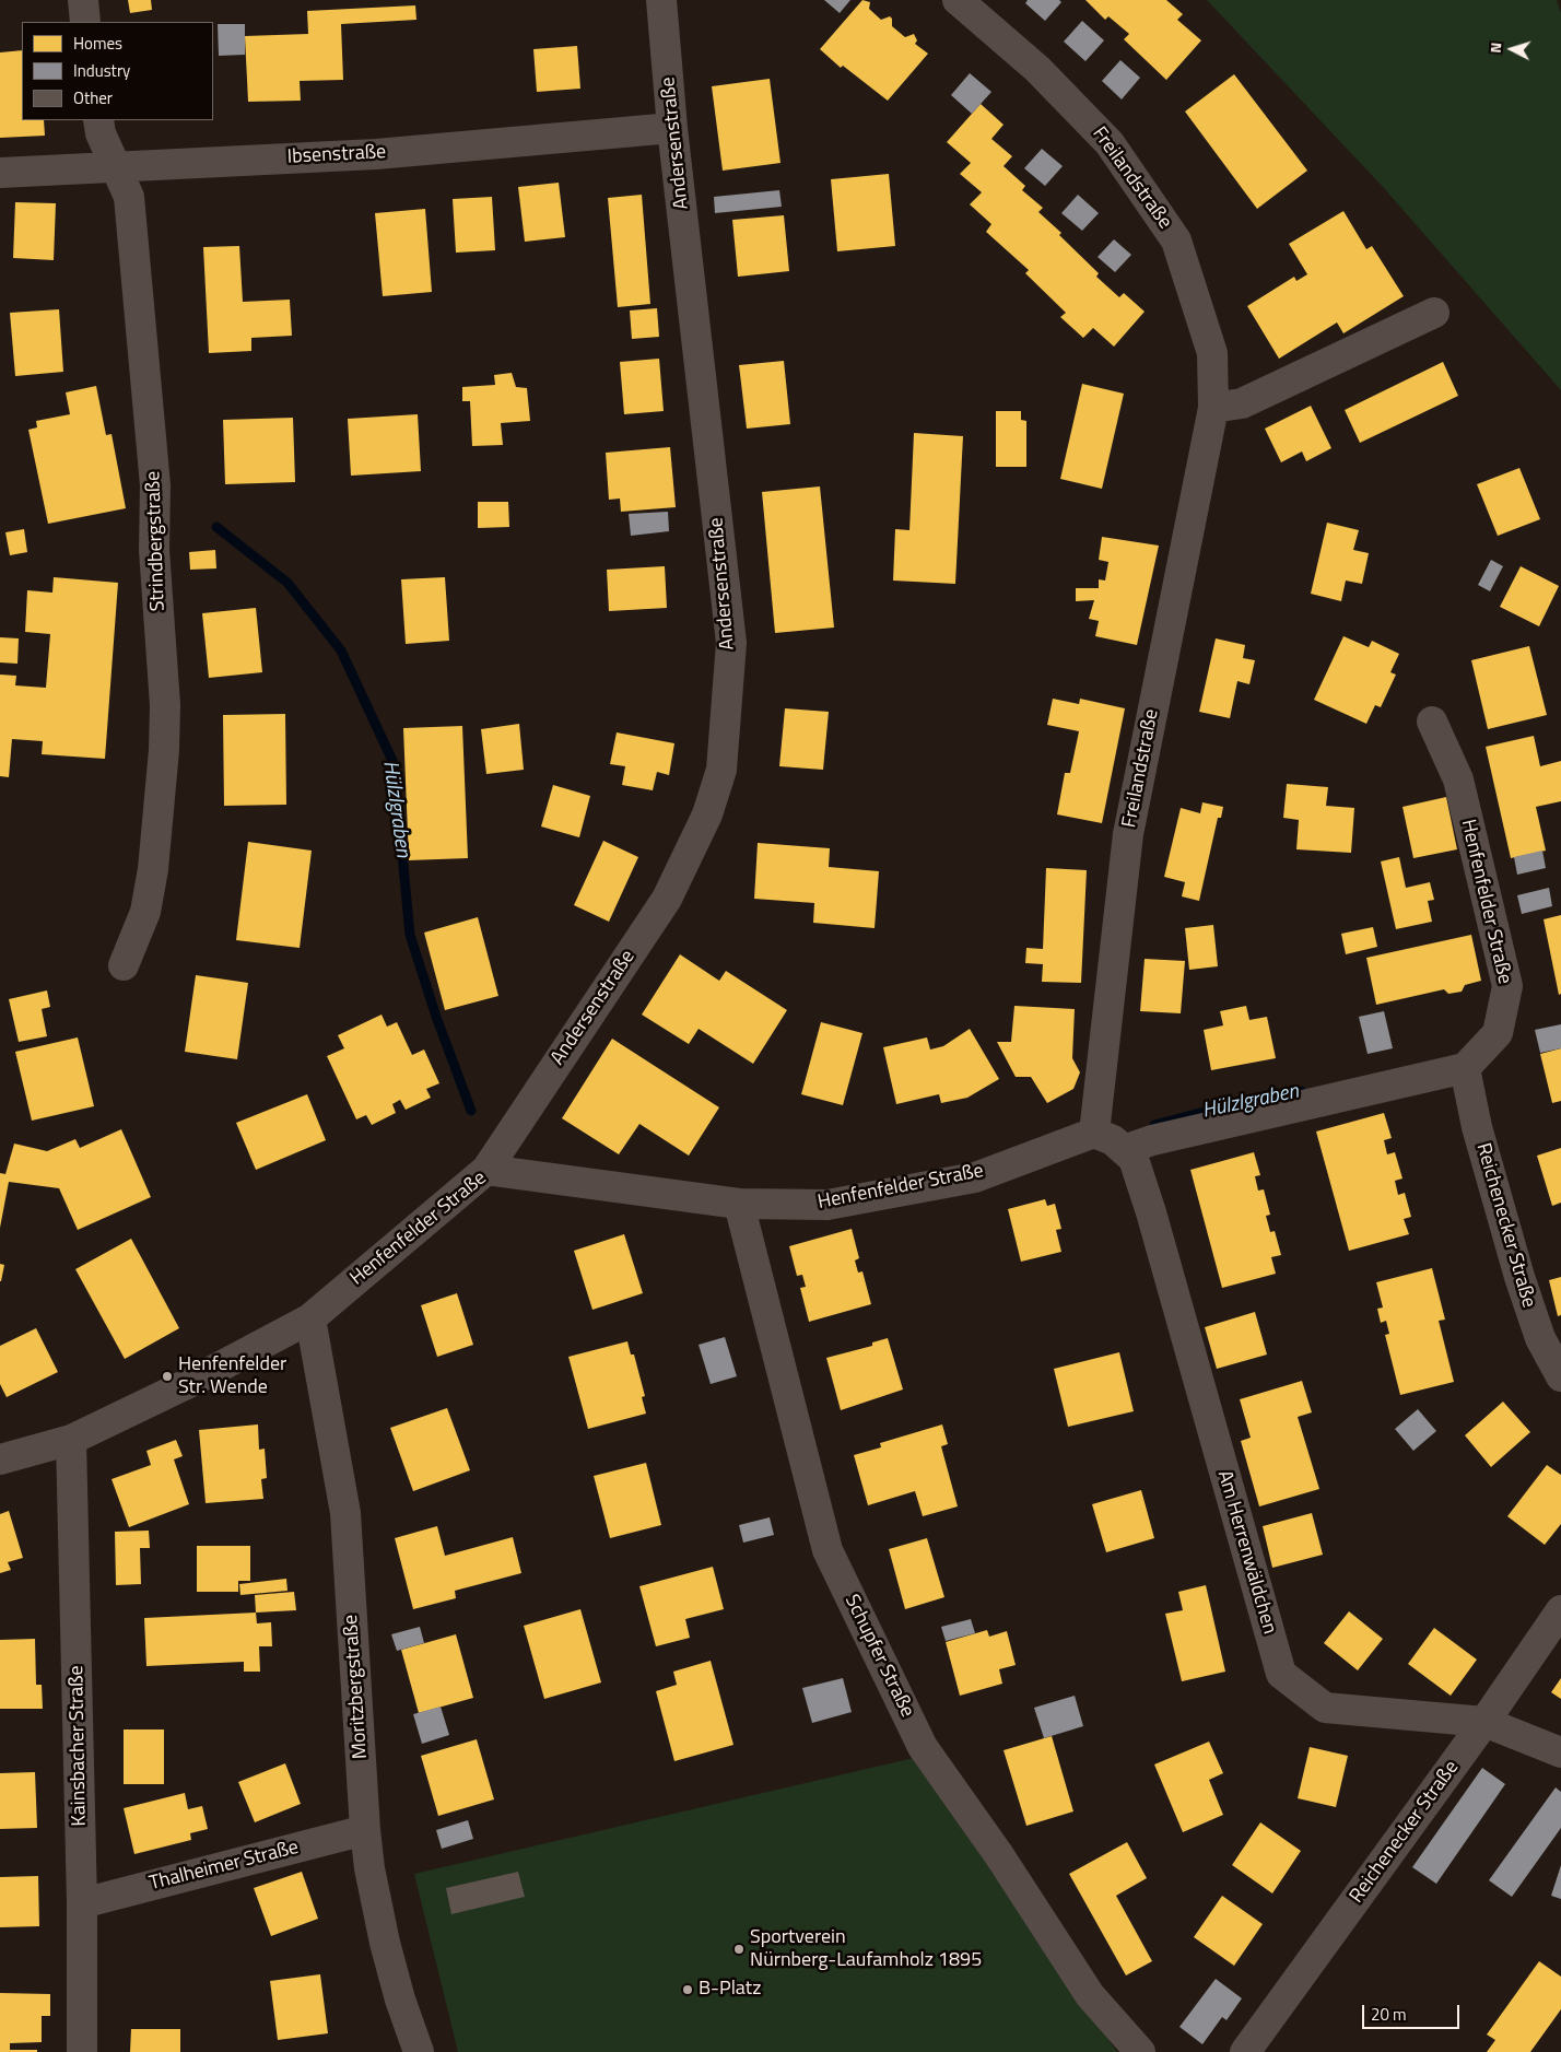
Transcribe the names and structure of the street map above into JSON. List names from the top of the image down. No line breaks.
{"streets":{"street":["Andersenstraße","Ibsenstraße","Freilandstraße","Strindbergstraße","Henfenfelder Straße","Reichenecker Straße","Am Herrenwäldchen","Schupfer Straße","Moritzbergstraße","Kainsbacher Straße","Thalheimer Straße"]},"crossings":[["Andersenstraße","Ibsenstraße"],["Andersenstraße","Henfenfelder Straße"],["Ibsenstraße","Strindbergstraße"],["Freilandstraße","Henfenfelder Straße"],["Henfenfelder Straße","Reichenecker Straße"],["Henfenfelder Straße","Schupfer Straße"],["Henfenfelder Straße","Moritzbergstraße"],["Henfenfelder Straße","Kainsbacher Straße"],["Reichenecker Straße","Am Herrenwäldchen"],["Moritzbergstraße","Thalheimer Straße"],["Kainsbacher Straße","Thalheimer Straße"]],"water":["Hülzlgraben"],"places":["Henfenfelder Str. Wende","Sportverein Nürnberg-Laufamholz 1895","B-Platz"],"legend":["Homes","Industry","Other"],"scale_bar":"20 m","north":"left"}
